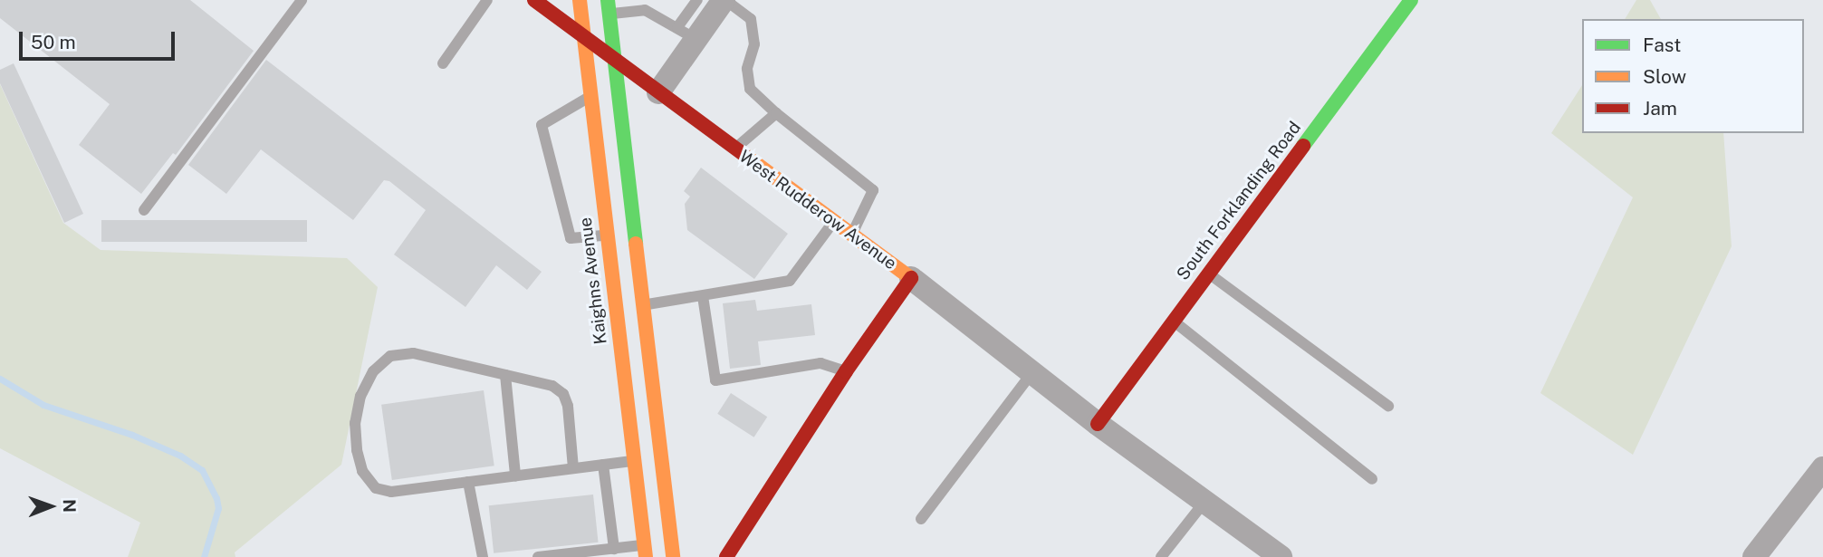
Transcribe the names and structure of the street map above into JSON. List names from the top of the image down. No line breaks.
{"streets":{"main road":["South Forklanding Road","West Rudderow Avenue","Kaighns Avenue"]},"crossings":[["South Forklanding Road","West Rudderow Avenue"],["West Rudderow Avenue","Kaighns Avenue"]],"legend":["Fast","Slow","Jam"],"scale_bar":"50 m","north":"right"}
